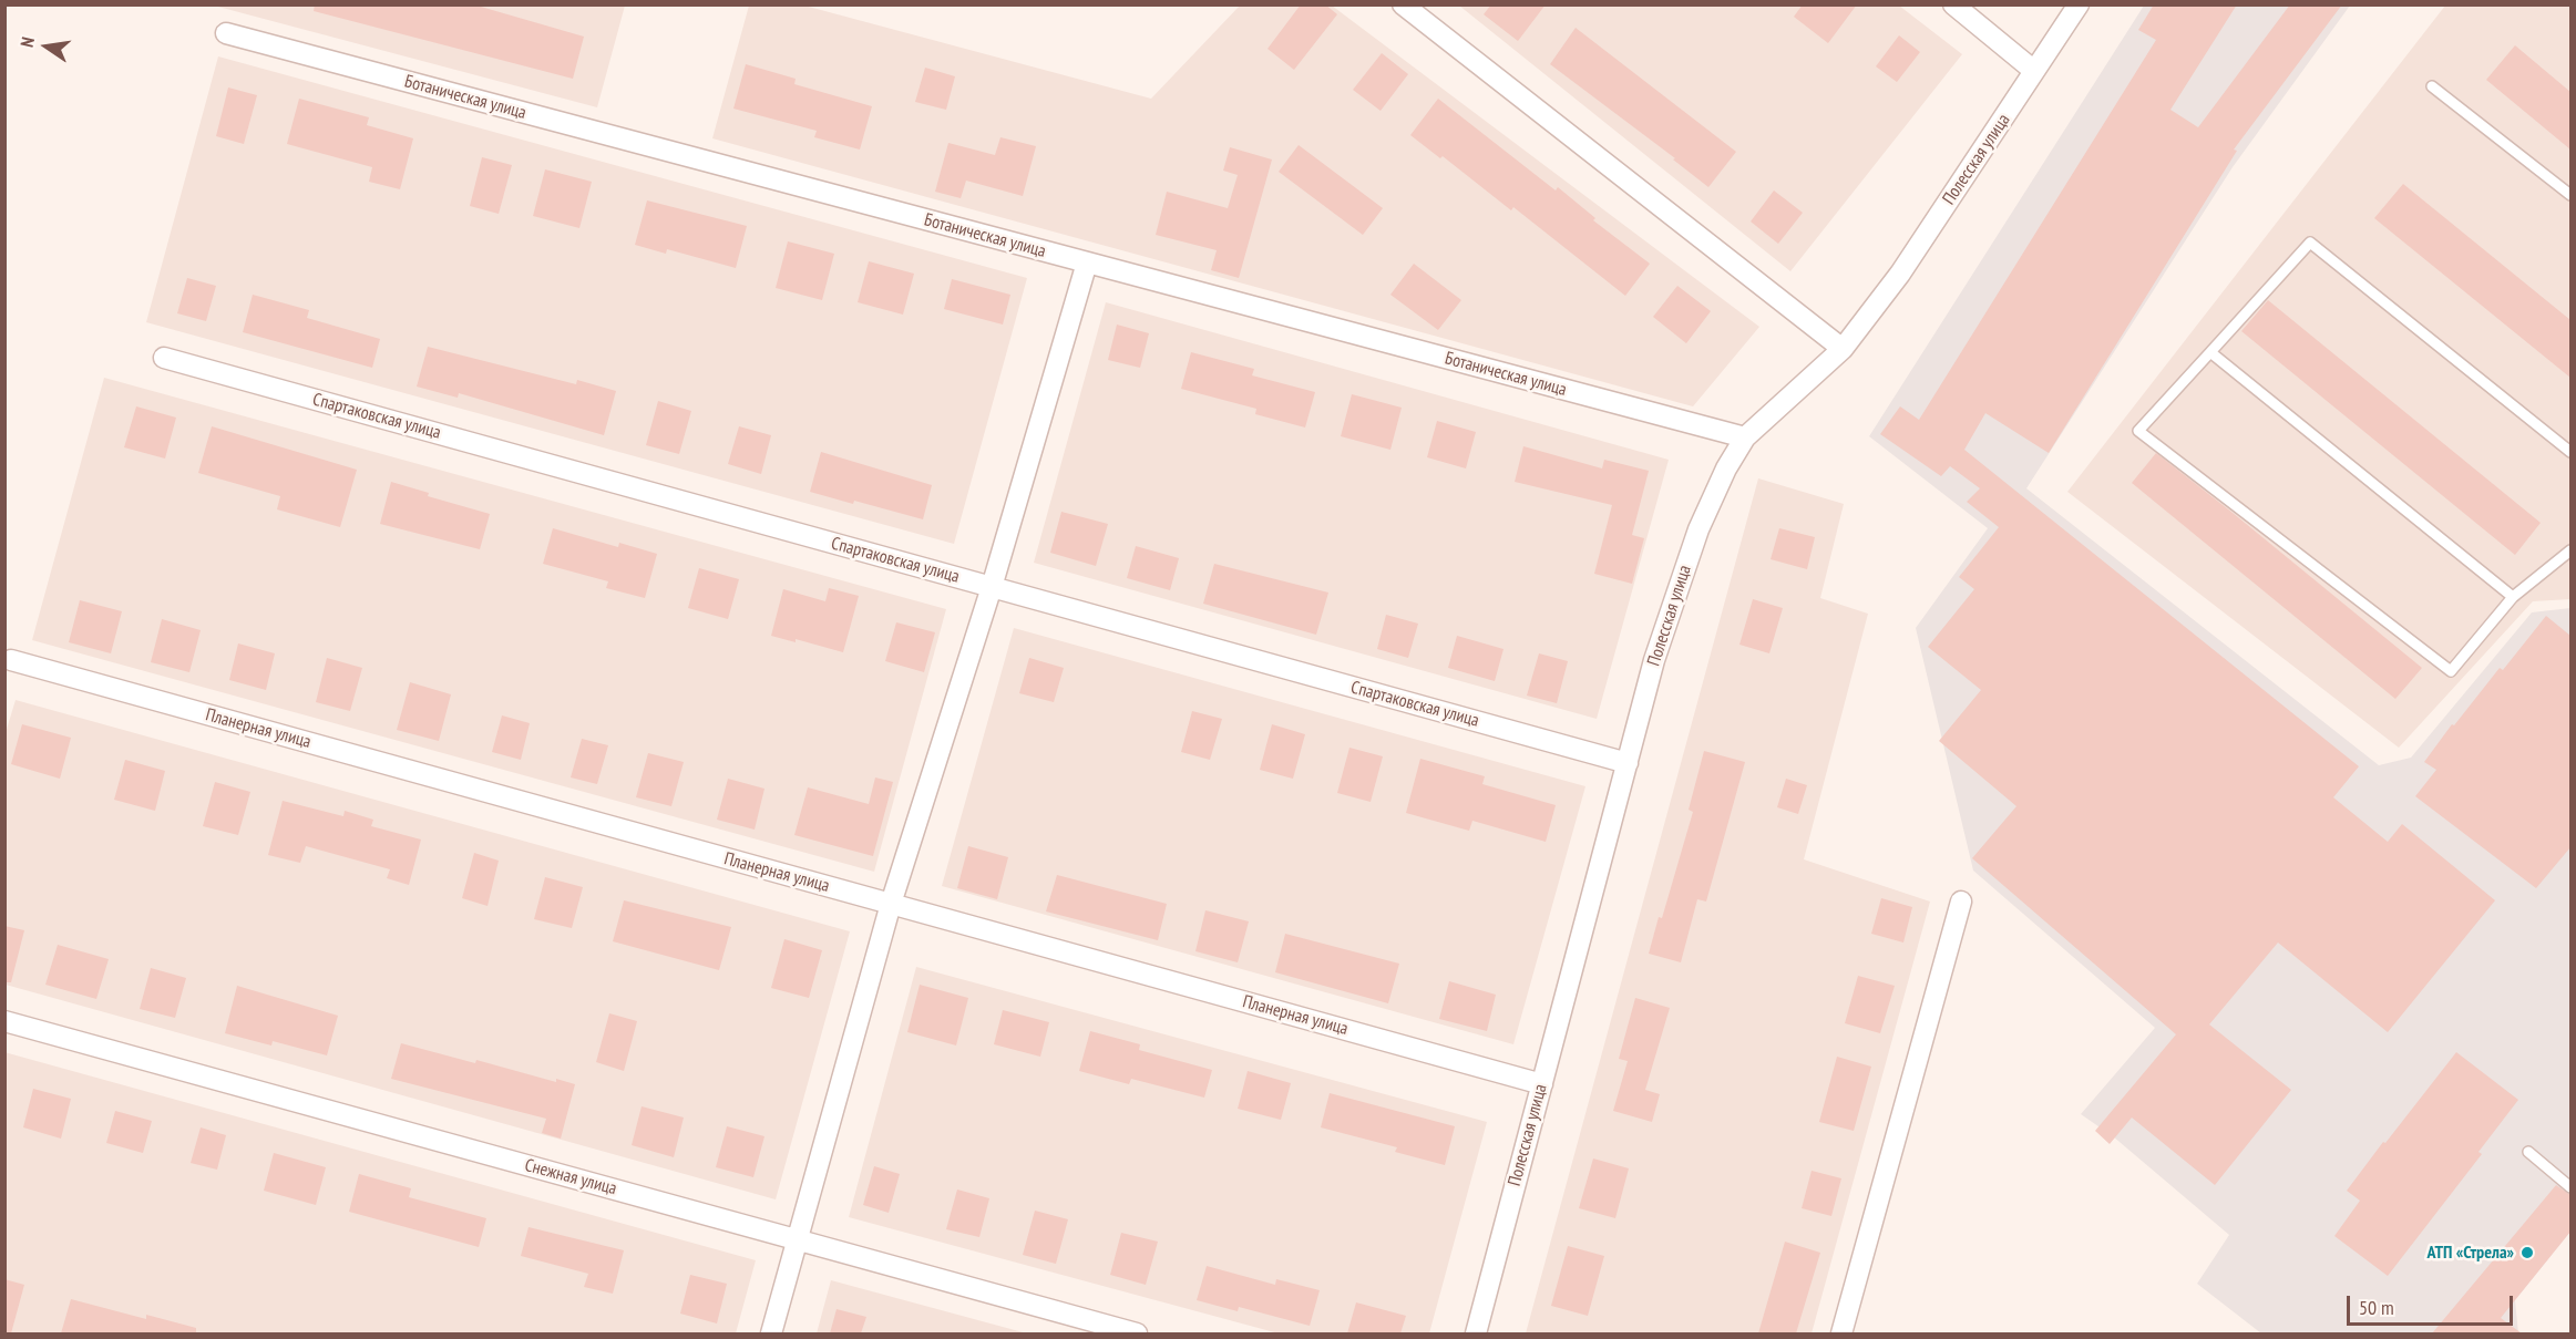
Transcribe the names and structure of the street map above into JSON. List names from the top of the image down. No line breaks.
{"streets":{"street":["Ботаническая улица","Полесская улица","Спартаковская улица","Планерная улица","Снежная улица"]},"crossings":[["Ботаническая улица","Полесская улица"],["Полесская улица","Спартаковская улица"],["Полесская улица","Планерная улица"]],"places":["АТП «Стрела»"],"scale_bar":"50 m","north":"left"}
